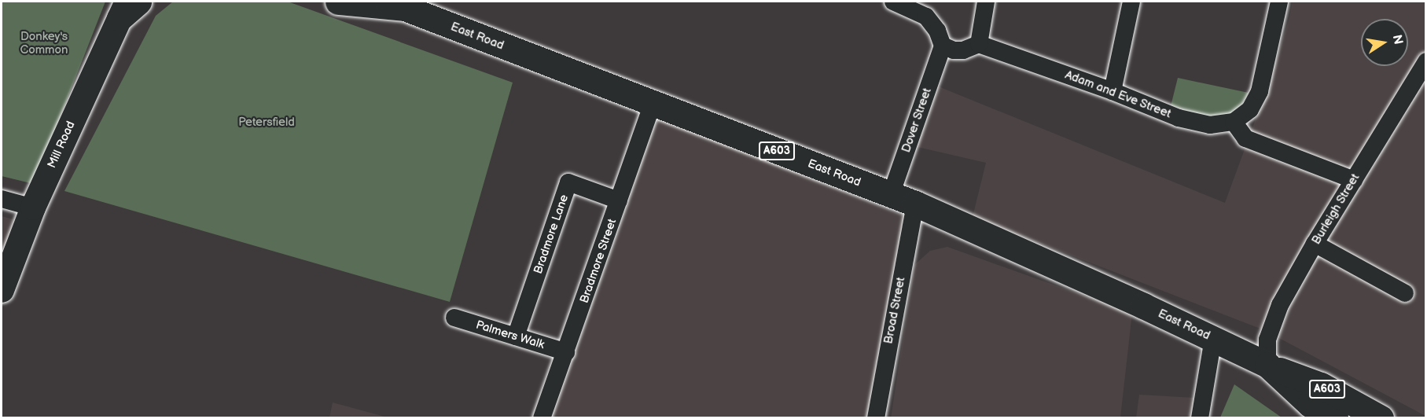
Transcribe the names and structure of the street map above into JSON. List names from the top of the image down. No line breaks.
{"streets":{"main road":["East Road","A603"],"street":["Adam and Eve Street","Dover Street","Mill Road","Burleigh Street","Bradmore Lane","Bradmore Street","Broad Street","Palmers Walk"]},"crossings":[["East Road","Dover Street"],["East Road","Burleigh Street"],["East Road","Bradmore Street"],["East Road","Broad Street"],["Bradmore Lane","Bradmore Street"],["Bradmore Lane","Palmers Walk"],["Bradmore Street","Palmers Walk"]],"parks":["Donkey's Common","Petersfield"],"north":"right"}
